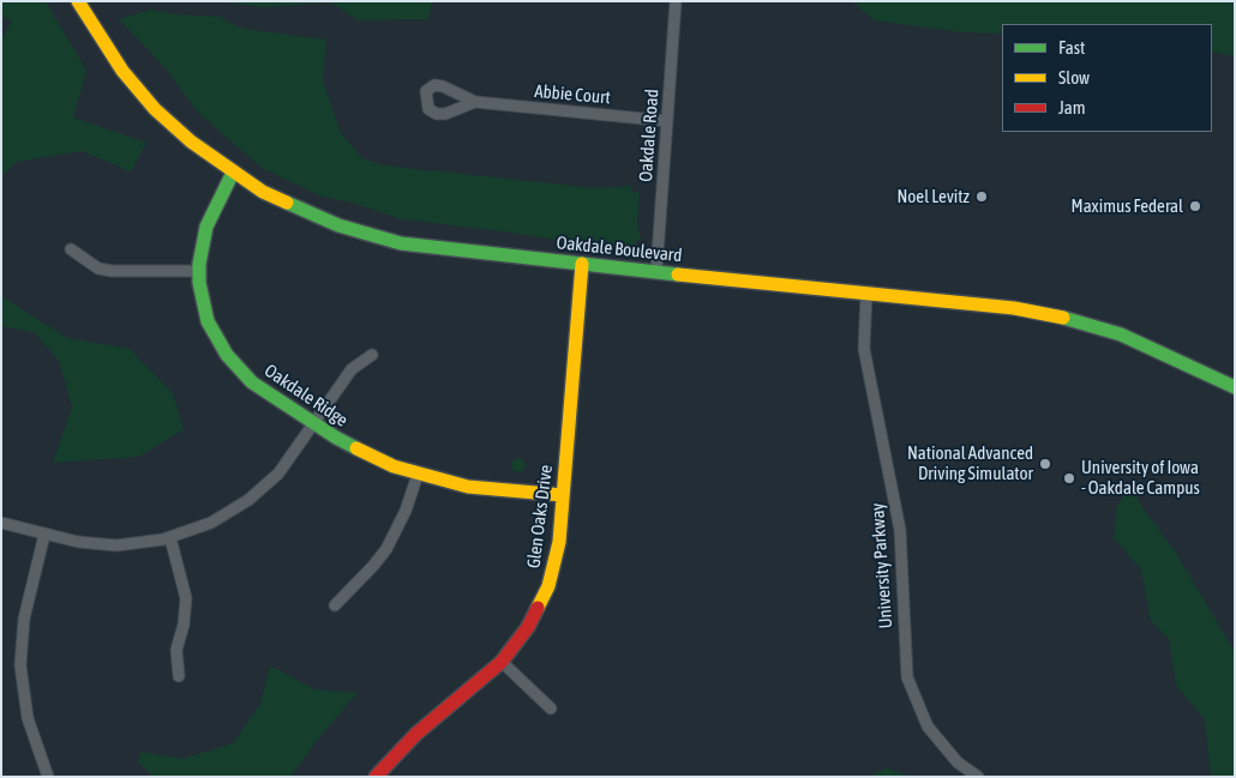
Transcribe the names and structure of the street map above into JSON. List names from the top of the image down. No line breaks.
{"streets":{"main road":["Oakdale Boulevard","Oakdale Ridge","Glen Oaks Drive"],"street":["Abbie Court","Oakdale Road","University Parkway"]},"crossings":[["Abbie Court","Oakdale Road"],["Oakdale Road","Oakdale Boulevard"],["Oakdale Boulevard","Oakdale Ridge"],["Oakdale Boulevard","Glen Oaks Drive"],["Oakdale Boulevard","University Parkway"],["Oakdale Ridge","Glen Oaks Drive"]],"places":["Noel Levitz","Maximus Federal","National Advanced Driving Simulator","University of Iowa - Oakdale Campus"],"legend":["Fast","Slow","Jam"]}
